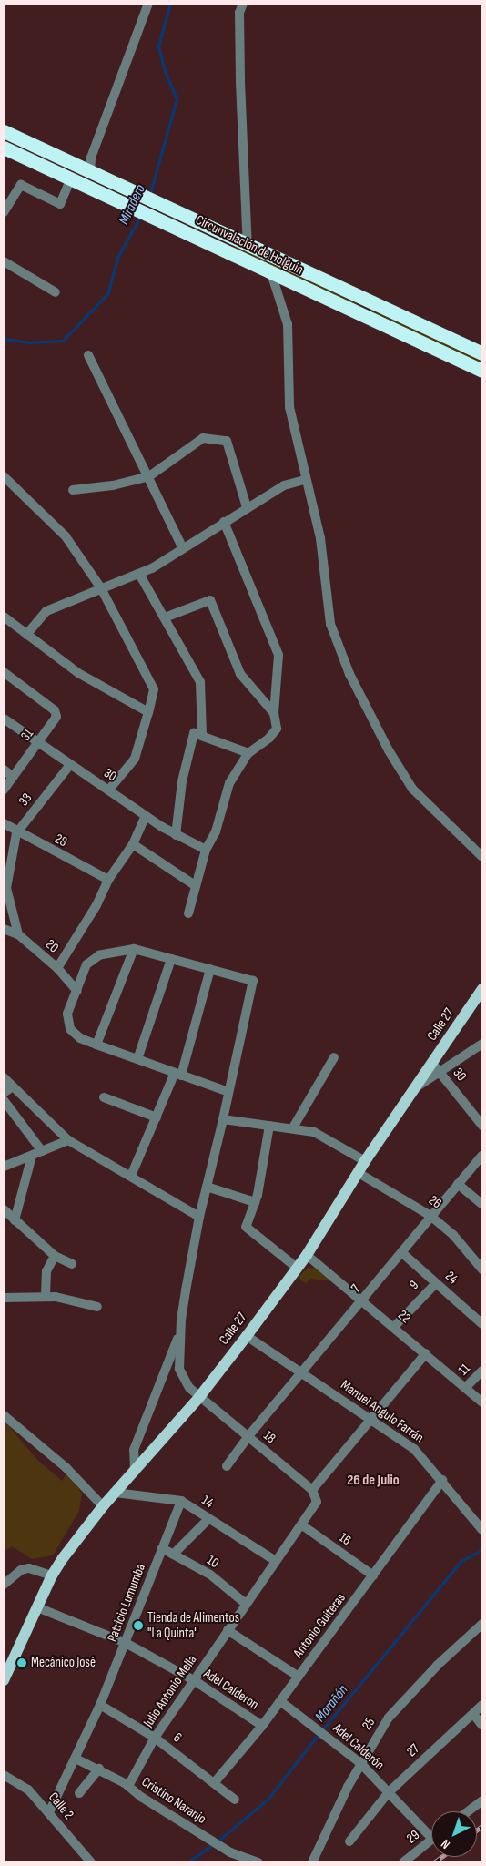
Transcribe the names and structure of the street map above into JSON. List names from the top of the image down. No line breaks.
{"streets":{"highway":["Circunvalación de Holguín"],"main road":["Calle 27"],"street":["31","30","33","28","20","26","24","9","7","22","11","Manuel Angulo Farrán","18","14","16","10","Patricio Lumumba","Antonio Guiteras","Adel Calderon","Julio Antonio Mella","25","6","Adel Calderón","27","Cristino Naranjo","Calle 2","29"]},"crossings":[["31","30"],["30","33"],["30","Calle 27"],["33","28"],["33","20"],["Calle 27","26"],["Calle 27","22"],["Calle 27","Manuel Angulo Farrán"],["Calle 27","18"],["Calle 27","14"],["Calle 27","Adel Calderon"],["26","7"],["24","9"],["24","7"],["9","22"],["7","22"],["7","Manuel Angulo Farrán"],["7","18"],["22","11"],["Manuel Angulo Farrán","Antonio Guiteras"],["18","Julio Antonio Mella"],["14","Patricio Lumumba"],["14","Julio Antonio Mella"],["16","Antonio Guiteras"],["16","Julio Antonio Mella"],["10","Patricio Lumumba"],["10","Julio Antonio Mella"],["Patricio Lumumba","Adel Calderon"],["Patricio Lumumba","6"],["Patricio Lumumba","Cristino Naranjo"],["Patricio Lumumba","Calle 2"],["Antonio Guiteras","Adel Calderon"],["Antonio Guiteras","6"],["Antonio Guiteras","Adel Calderón"],["Adel Calderon","Julio Antonio Mella"],["Julio Antonio Mella","6"],["Julio Antonio Mella","Cristino Naranjo"],["25","Adel Calderón"],["Adel Calderón","27"]],"districts":["26 de Julio"],"water":["Miradero","Marañón"],"places":["Tienda de Alimentos \"La Quinta\"","Mecánico José"],"north":"bottom left"}
